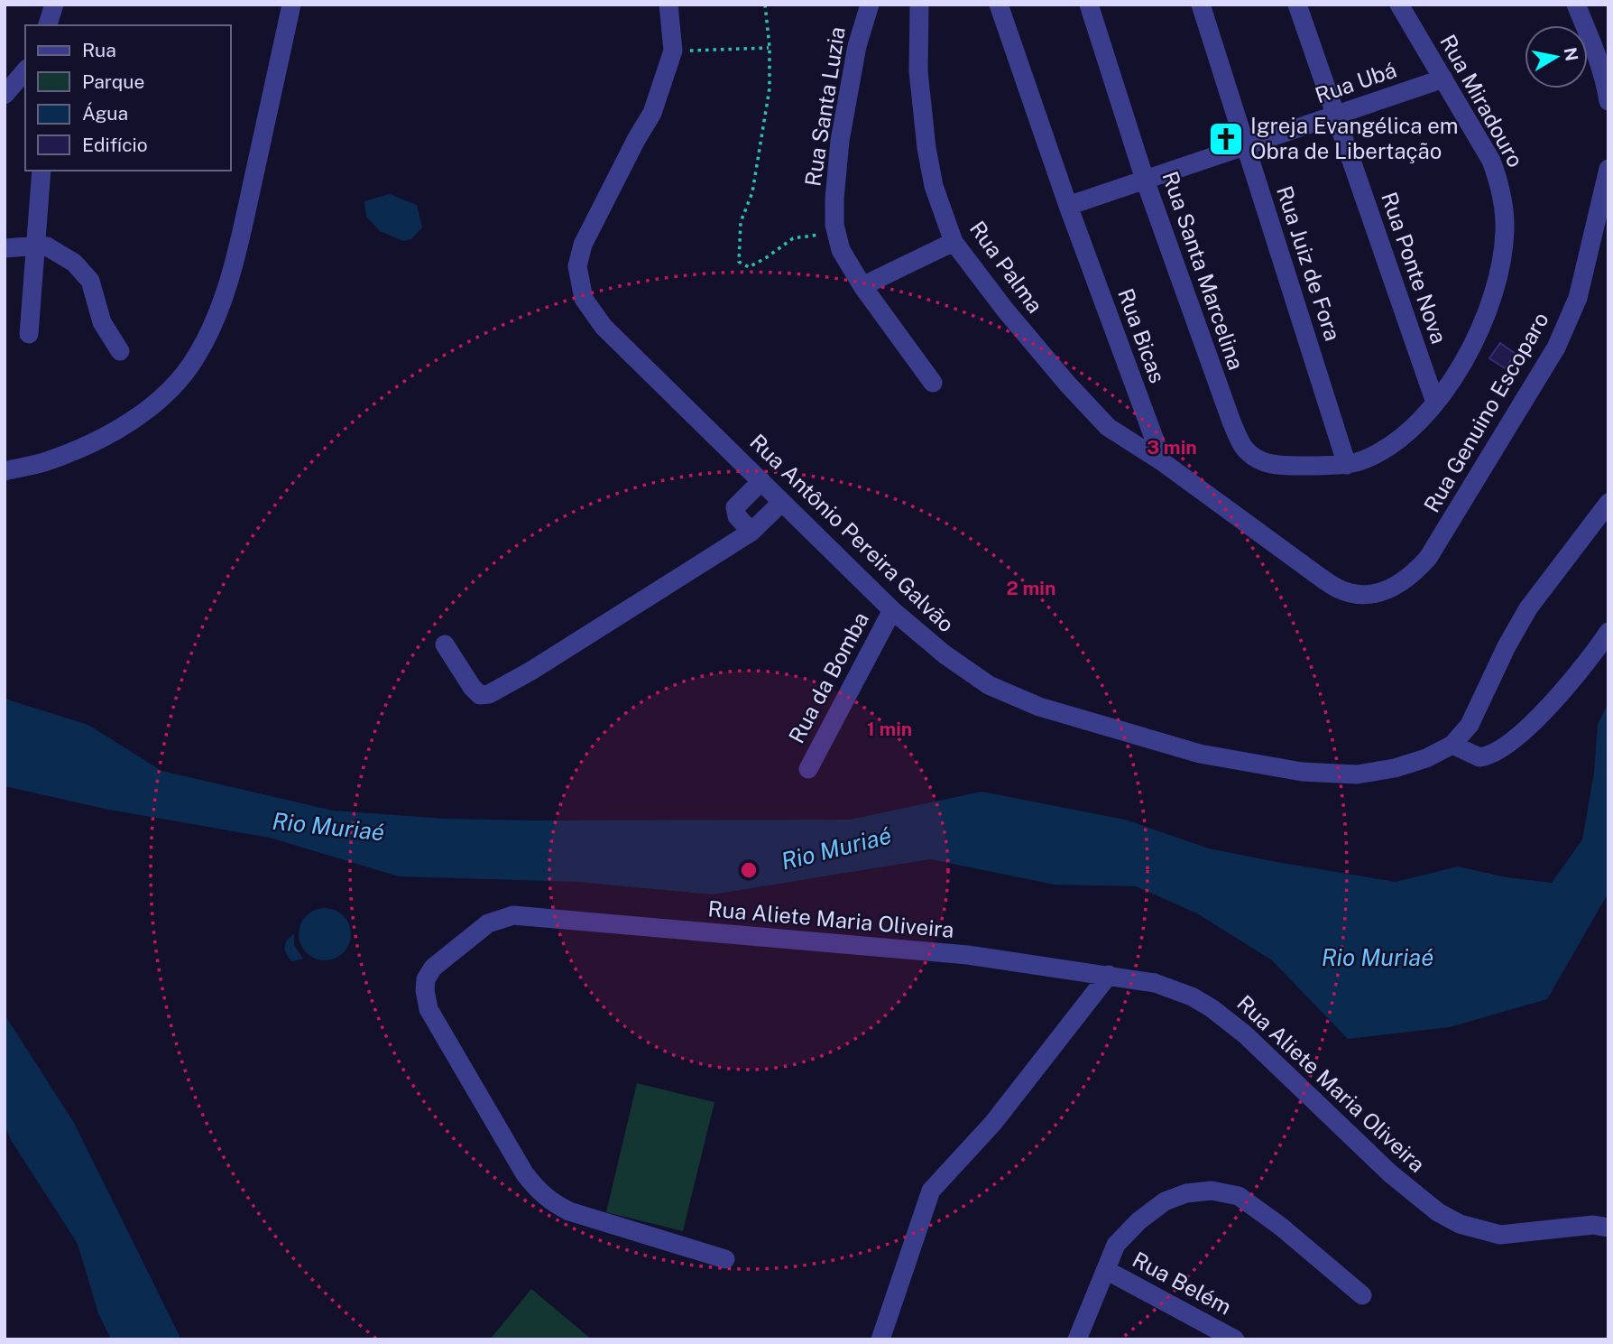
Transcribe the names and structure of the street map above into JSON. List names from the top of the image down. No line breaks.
{"streets":{"street":["Rua Ubá","Rua Miradouro","Rua Santa Luzia","Rua Juiz de Fora","Rua Palma","Rua Ponte Nova","Rua Santa Marcelina","Rua Bicas","Rua Genuino Escoparo","Rua Antônio Pereira Galvão","Rua da Bomba","Rua Aliete Maria Oliveira","Rua Belém"]},"crossings":[["Rua Ubá","Rua Miradouro"],["Rua Ubá","Rua Juiz de Fora"],["Rua Ubá","Rua Ponte Nova"],["Rua Ubá","Rua Santa Marcelina"],["Rua Ubá","Rua Bicas"],["Rua Miradouro","Rua Juiz de Fora"],["Rua Miradouro","Rua Ponte Nova"],["Rua Miradouro","Rua Santa Marcelina"],["Rua Juiz de Fora","Rua Santa Marcelina"],["Rua Palma","Rua Bicas"],["Rua Palma","Rua Genuino Escoparo"],["Rua Bicas","Rua Genuino Escoparo"],["Rua Antônio Pereira Galvão","Rua da Bomba"]],"water":["Rio Muriaé"],"places":{"church":["Igreja Evangélica em Obra de Libertação"]},"legend":["Rua","Parque","Água","Edifício"],"north":"right","rings":["3 min","2 min","1 min"]}
